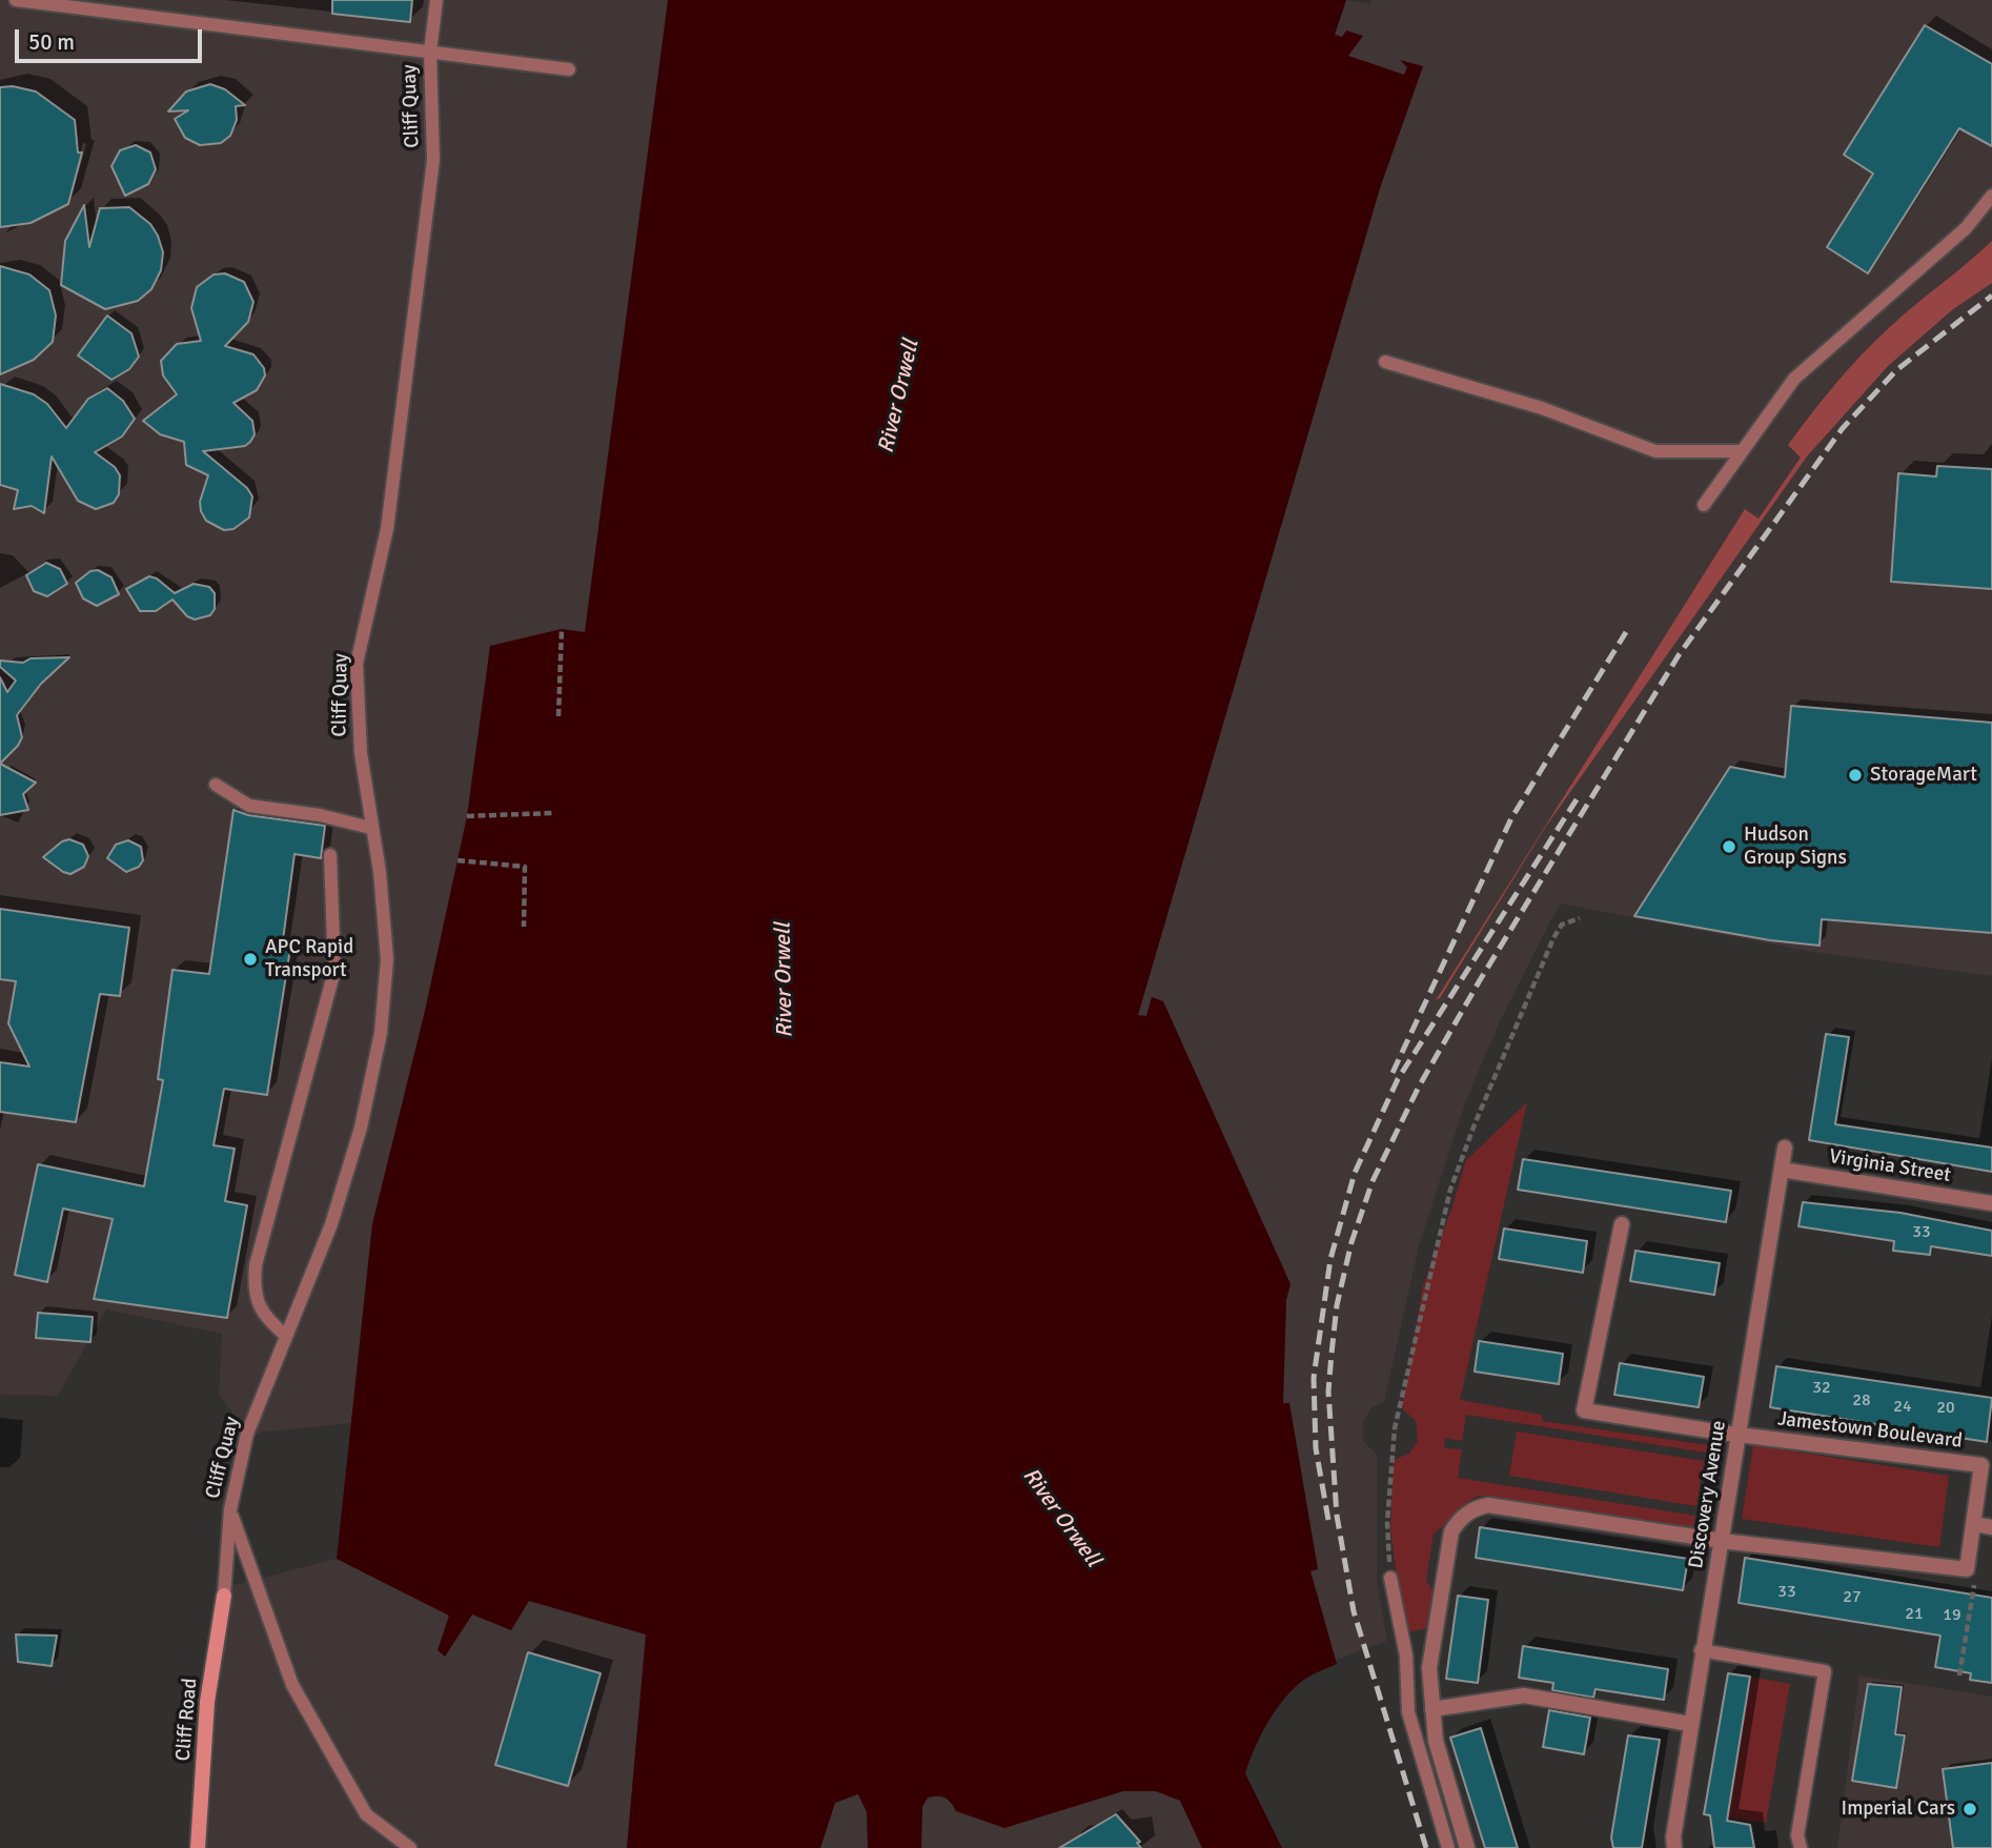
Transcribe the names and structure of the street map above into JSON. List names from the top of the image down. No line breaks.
{"streets":{"main road":["Cliff Road"],"street":["Virginia Street","Jamestown Boulevard","Discovery Avenue"],"lane":["Cliff Quay"]},"crossings":[["Cliff Quay","Cliff Road"],["Virginia Street","Discovery Avenue"],["Jamestown Boulevard","Discovery Avenue"]],"water":["River Orwell"],"places":["StorageMart","Hudson Group Signs","APC Rapid Transport","Imperial Cars"],"house_numbers":["33","32","28","24","20","33","27","21","19"],"scale_bar":"50 m"}
